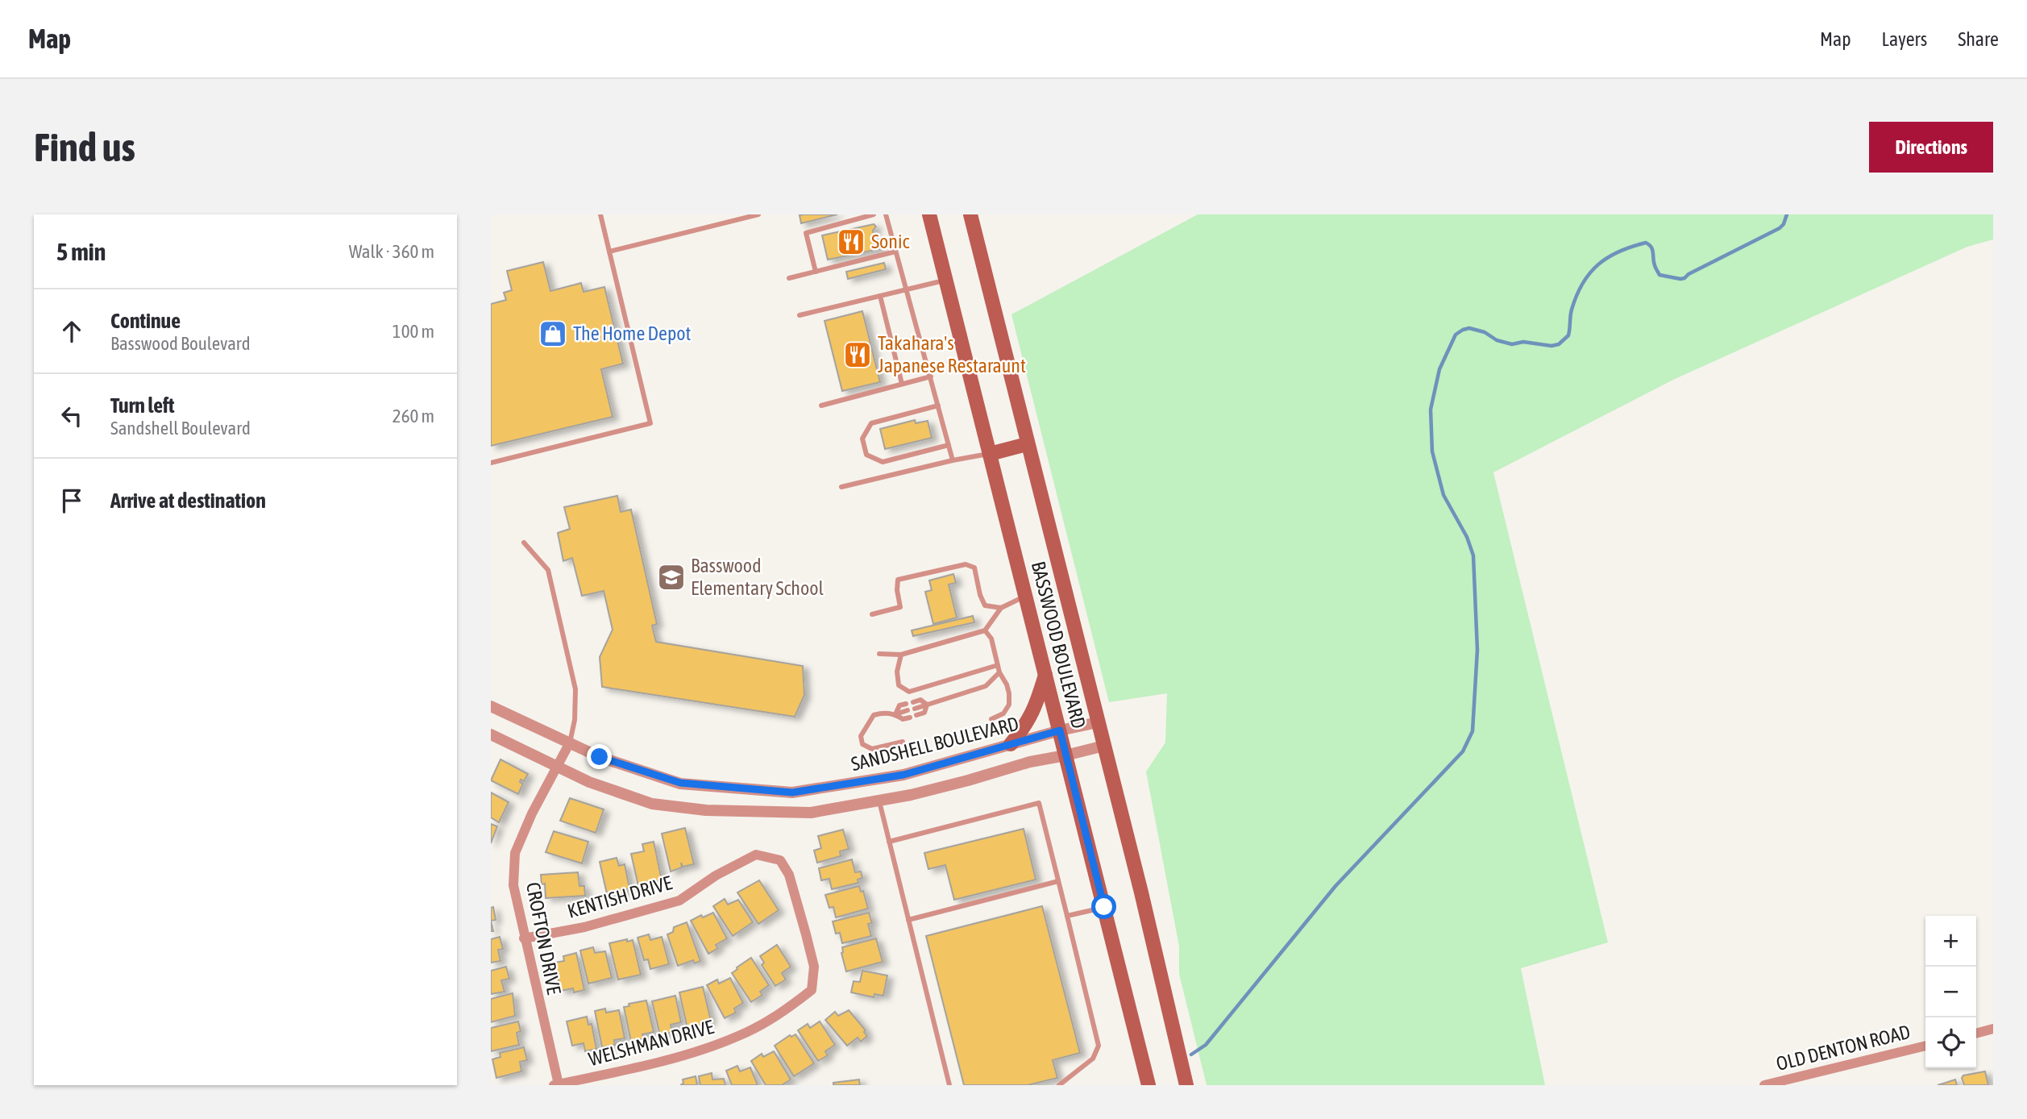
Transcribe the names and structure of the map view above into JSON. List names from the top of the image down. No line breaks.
{"streets":{"main road":["BASSWOOD BOULEVARD"],"street":["SANDSHELL BOULEVARD","KENTISH DRIVE","CROFTON DRIVE","WELSHMAN DRIVE","OLD DENTON ROAD"]},"crossings":[["BASSWOOD BOULEVARD","SANDSHELL BOULEVARD"],["SANDSHELL BOULEVARD","CROFTON DRIVE"],["KENTISH DRIVE","CROFTON DRIVE"],["KENTISH DRIVE","WELSHMAN DRIVE"],["CROFTON DRIVE","WELSHMAN DRIVE"]],"places":{"restaurant":["Sonic","Takahara's Japanese Restaraunt"],"shop":["The Home Depot"],"school or university":["Basswood Elementary School"]},"page":{"header":"Map","nav":["Map","Layers","Share"],"buttons":"Directions","title":"Find us","heading":["5 min","Walk · 360 m"],"list":[["Continue","Basswood Boulevard","100 m"],["Turn left","Sandshell Boulevard","260 m"],"Arrive at destination"],"map_buttons":["+","−"]}}
